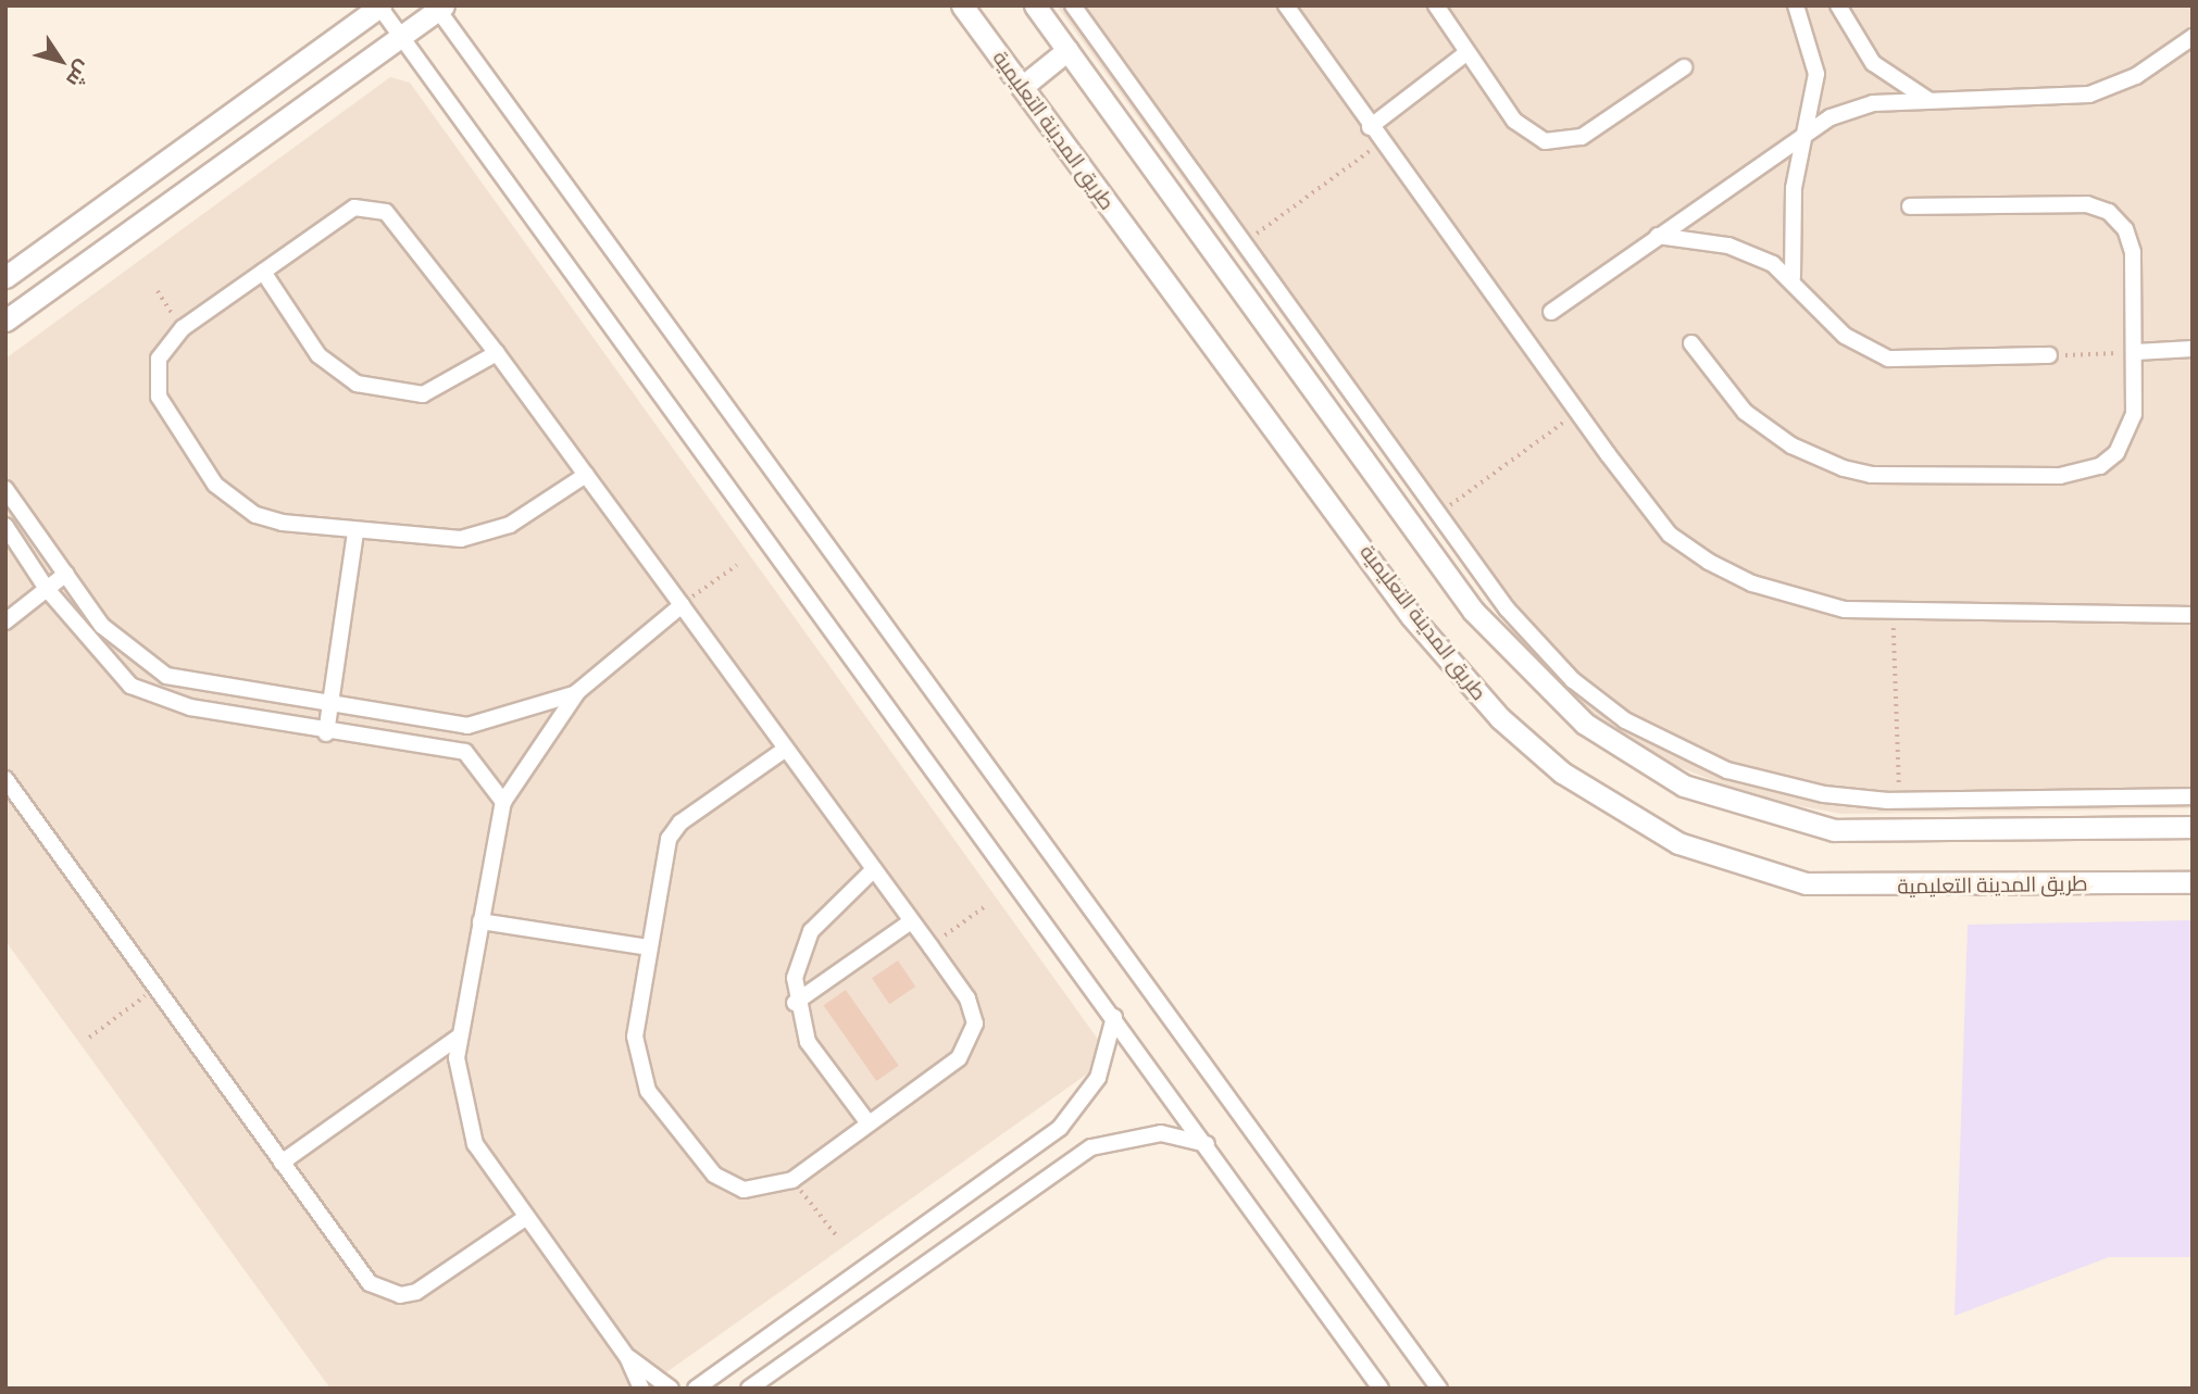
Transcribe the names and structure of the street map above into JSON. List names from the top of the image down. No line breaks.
{"streets":{"street":["طريق المدينة التعليمية"]},"north":"bottom right"}
